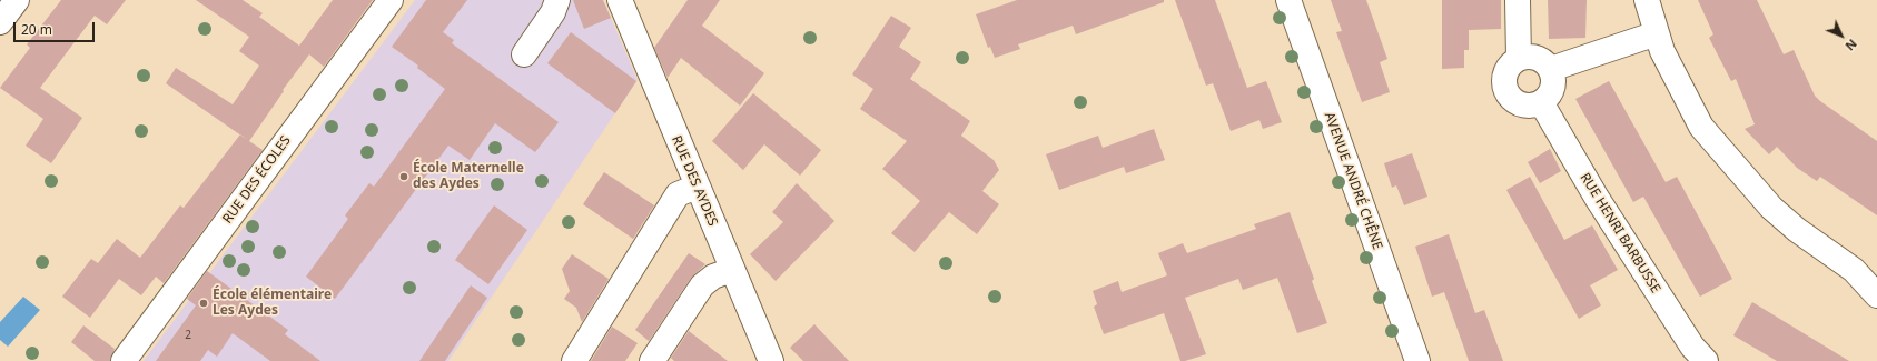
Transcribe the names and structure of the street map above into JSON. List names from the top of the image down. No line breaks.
{"streets":{"street":["RUE DES ÉCOLES","RUE DES AYDES","AVENUE ANDRÉ CHÊNE","RUE HENRI BARBUSSE"]},"places":["École Maternelle des Aydes","École élémentaire Les Aydes"],"house_numbers":["2"],"scale_bar":"20 m","north":"bottom right"}
